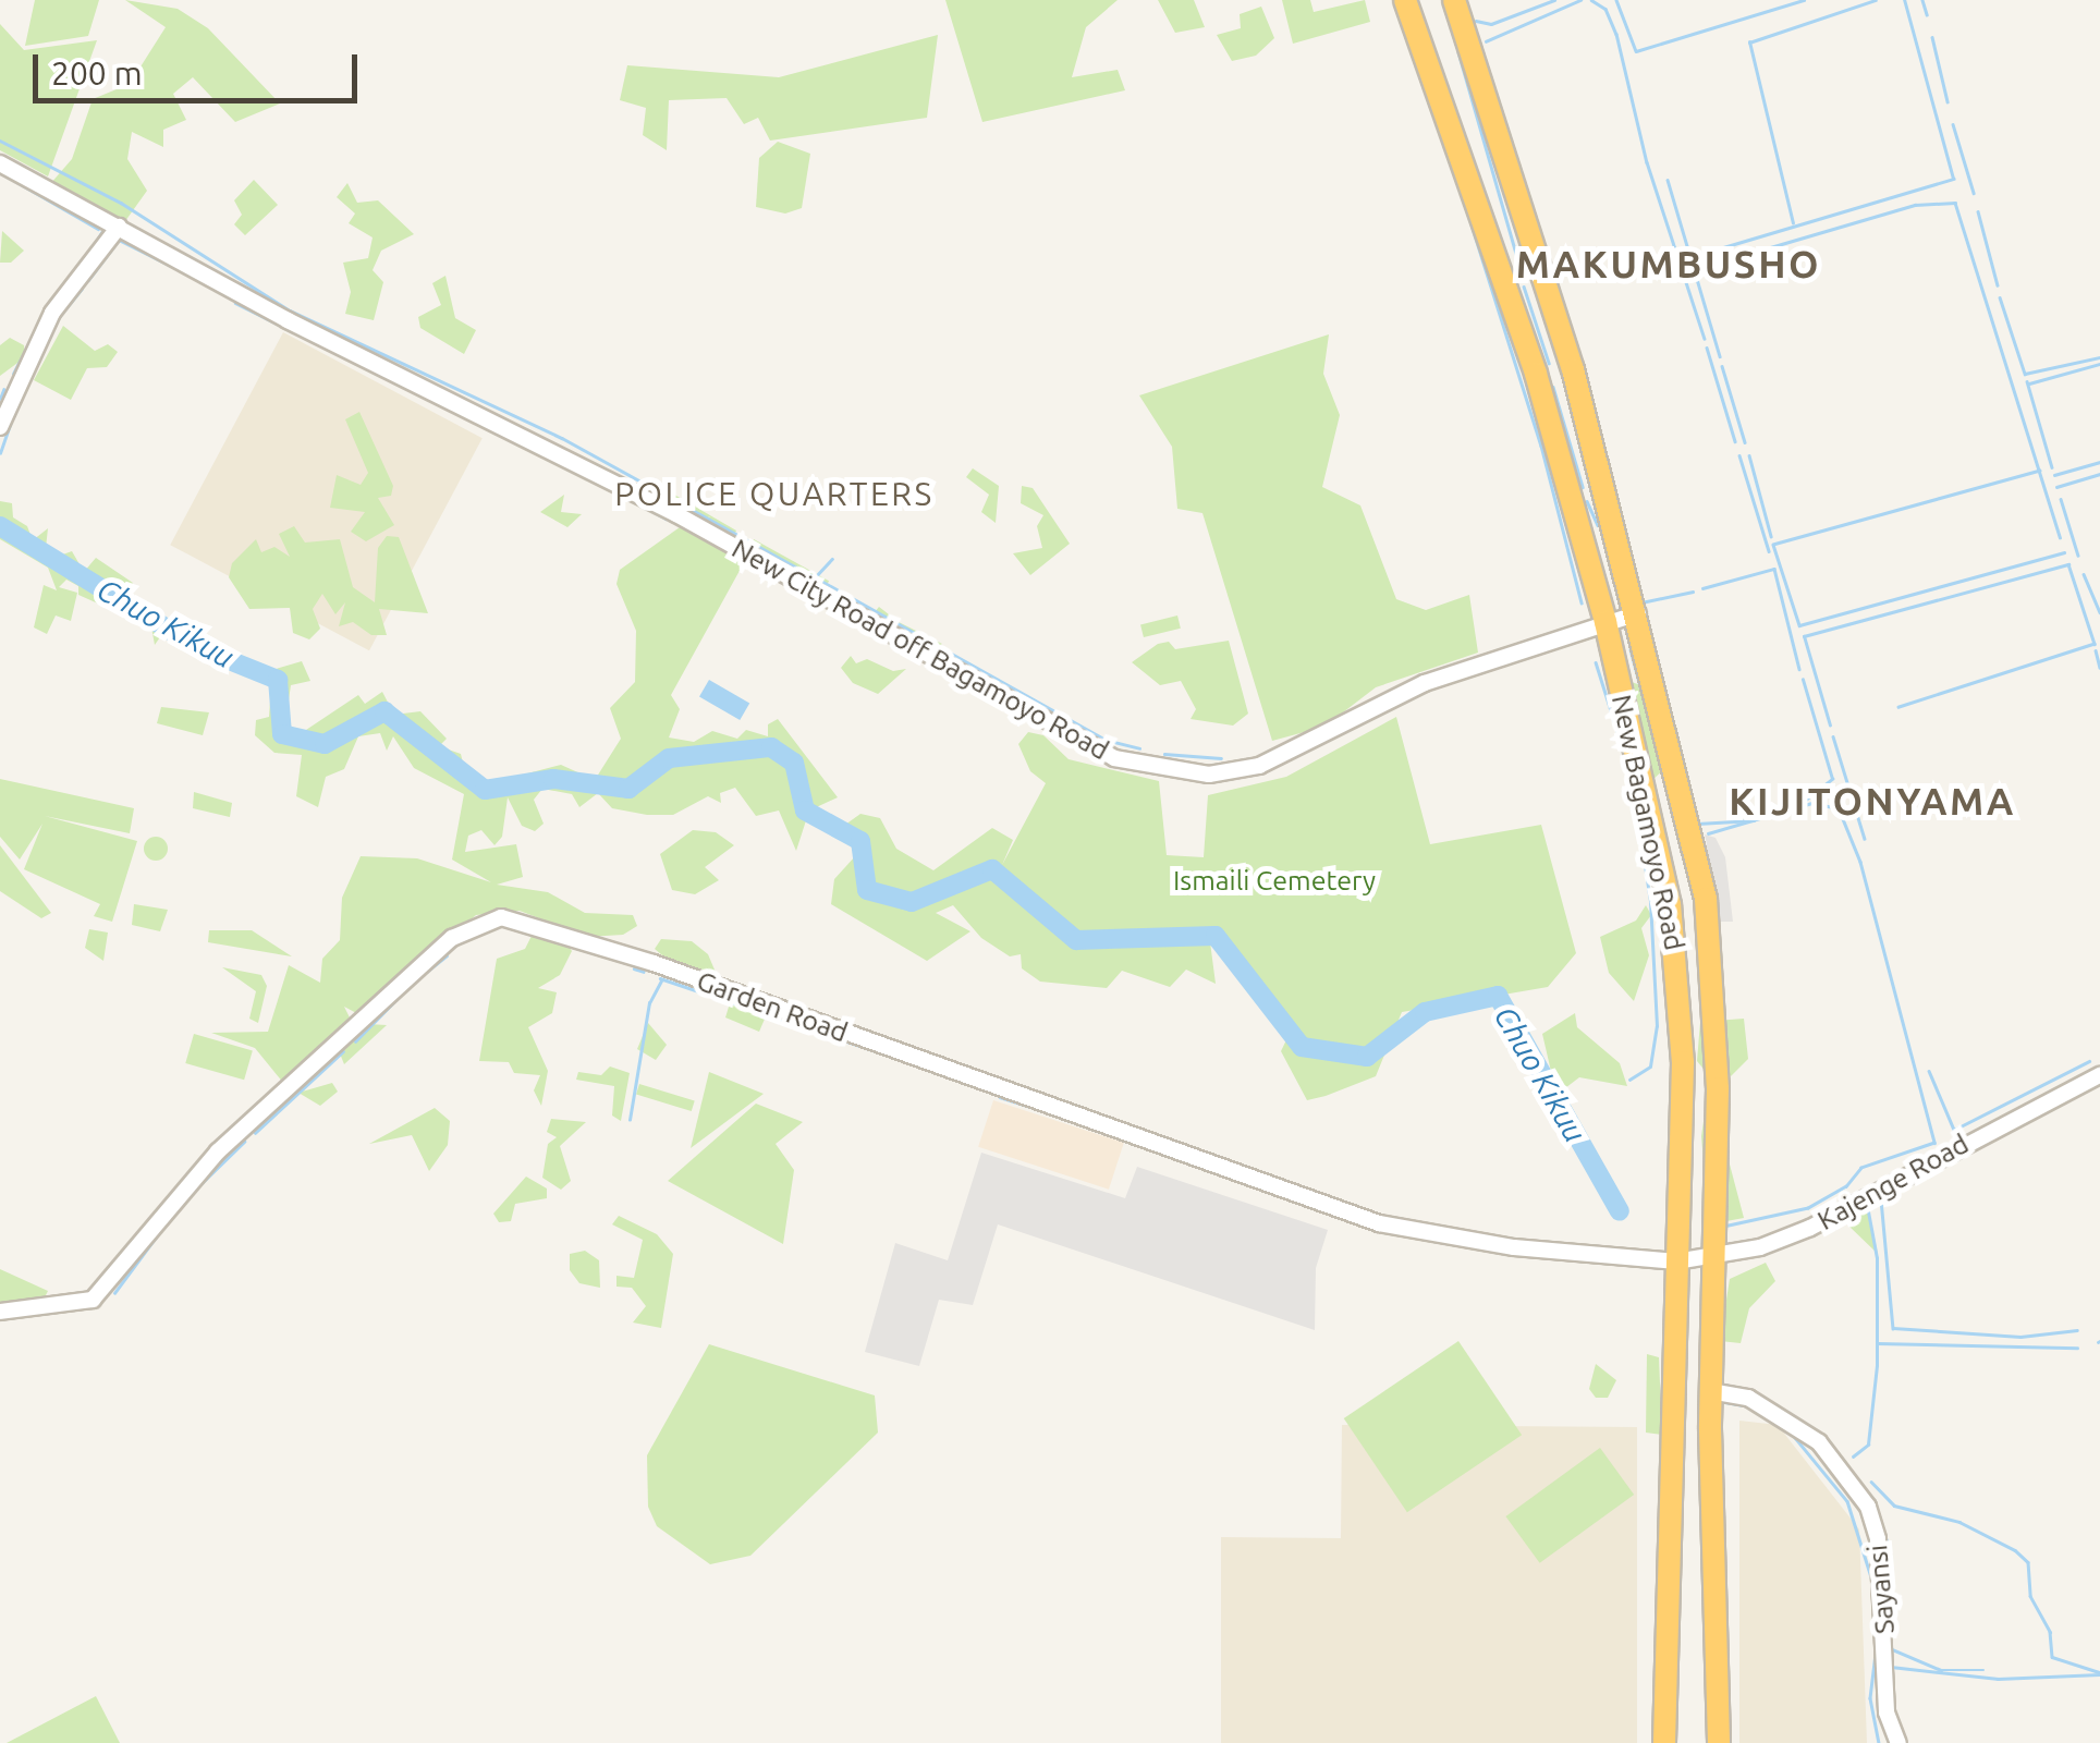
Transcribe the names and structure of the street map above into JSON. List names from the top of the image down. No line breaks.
{"streets":{"highway":["New Bagamoyo Road"],"street":["New City Road off Bagamoyo Road","Garden Road","Kajenge Road","Sayansi"]},"crossings":[["New City Road off Bagamoyo Road","New Bagamoyo Road"],["New Bagamoyo Road","Garden Road"],["New Bagamoyo Road","Kajenge Road"],["New Bagamoyo Road","Sayansi"],["Garden Road","Kajenge Road"]],"districts":["MAKUMBUSHO","POLICE QUARTERS","KIJITONYAMA"],"water":["Chuo Kikuu"],"parks":["Ismaili Cemetery"],"scale_bar":"200 m"}
